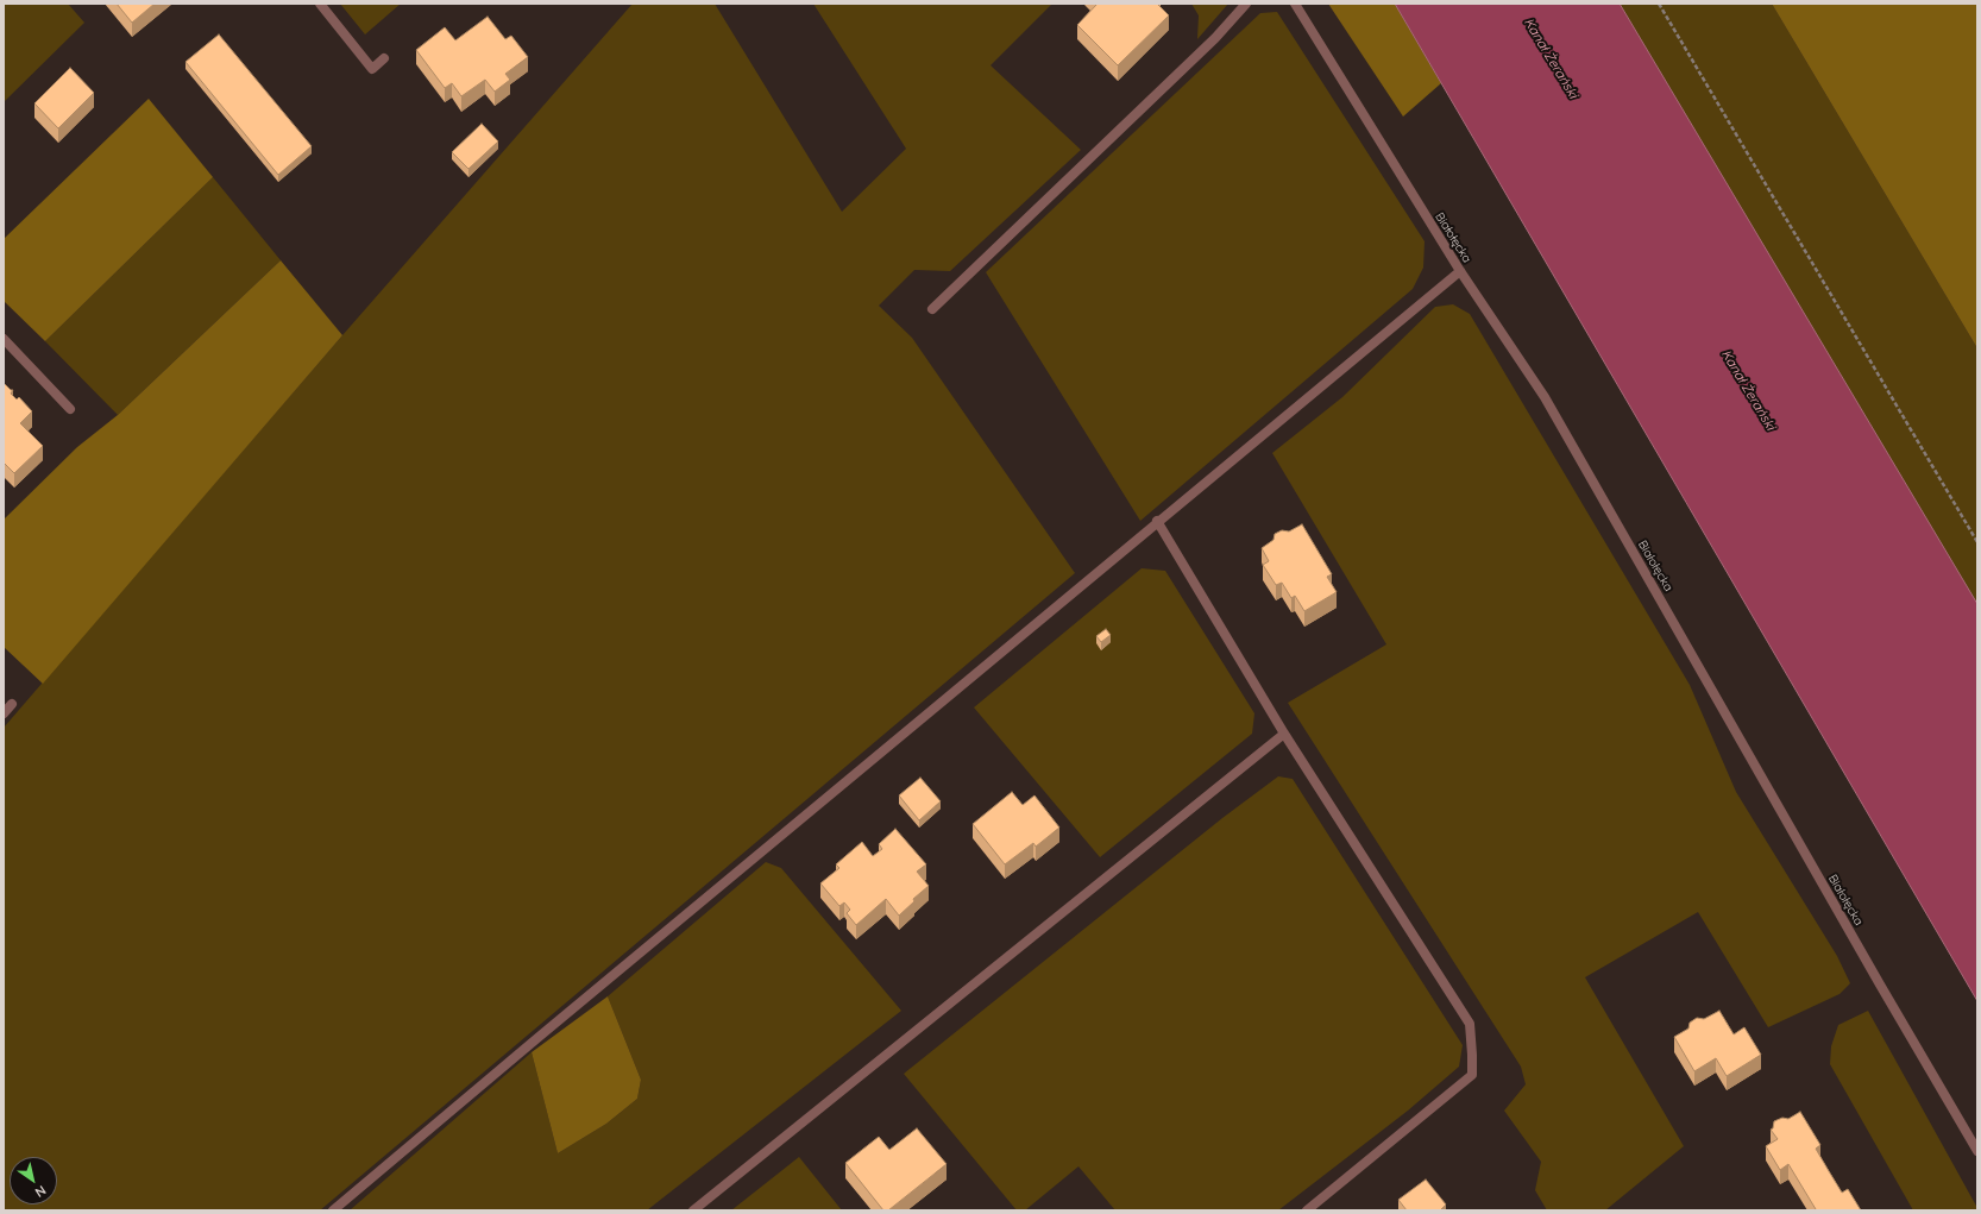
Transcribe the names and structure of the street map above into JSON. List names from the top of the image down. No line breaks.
{"streets":{"street":["Białołęcka"]},"water":["Kanał Żerański"],"north":"bottom right"}
